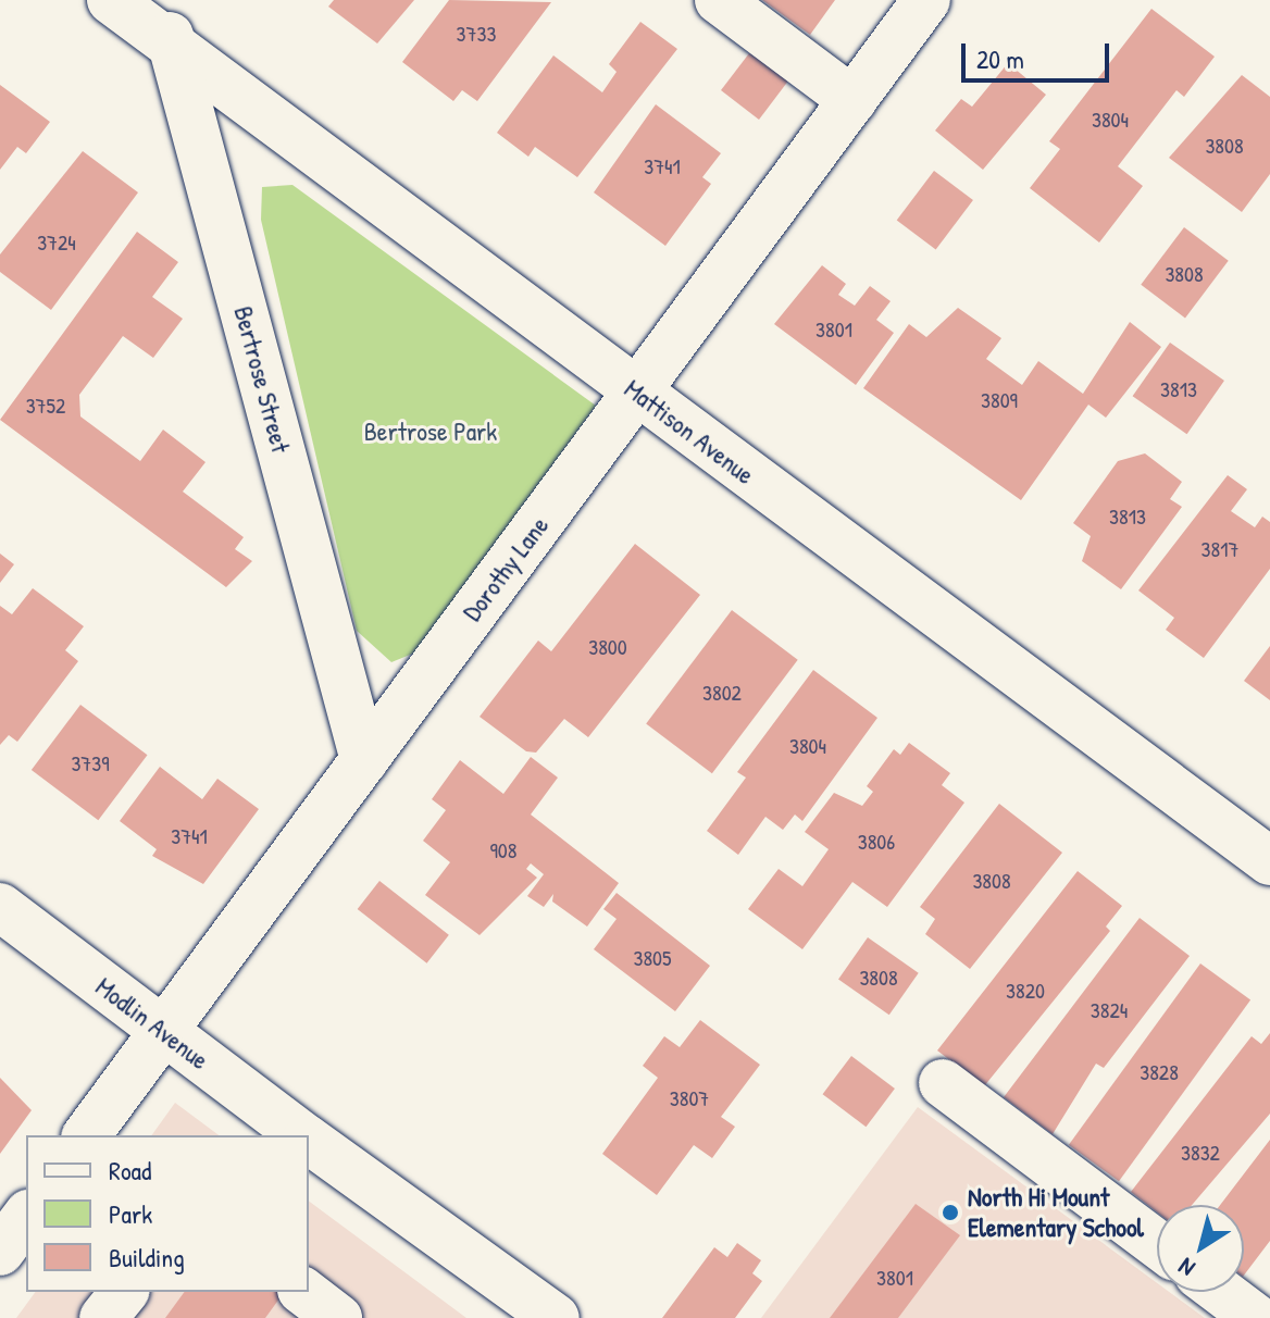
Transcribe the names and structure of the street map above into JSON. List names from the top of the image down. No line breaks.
{"streets":{"street":["Bertrose Street","Mattison Avenue","Dorothy Lane","Modlin Avenue"]},"crossings":[["Bertrose Street","Mattison Avenue"],["Bertrose Street","Dorothy Lane"],["Mattison Avenue","Dorothy Lane"],["Dorothy Lane","Modlin Avenue"]],"parks":["Bertrose Park"],"places":["North Hi Mount Elementary School"],"house_numbers":["3733","3804","3808","3741","3724","3808","3801","3813","3809","3752","3813","3817","3800","3802","3804","3739","3741","3806","908","3808","3805","3808","3820","3824","3828","3807","3832","3801"],"legend":["Road","Park","Building"],"scale_bar":"20 m","north":"bottom left"}
